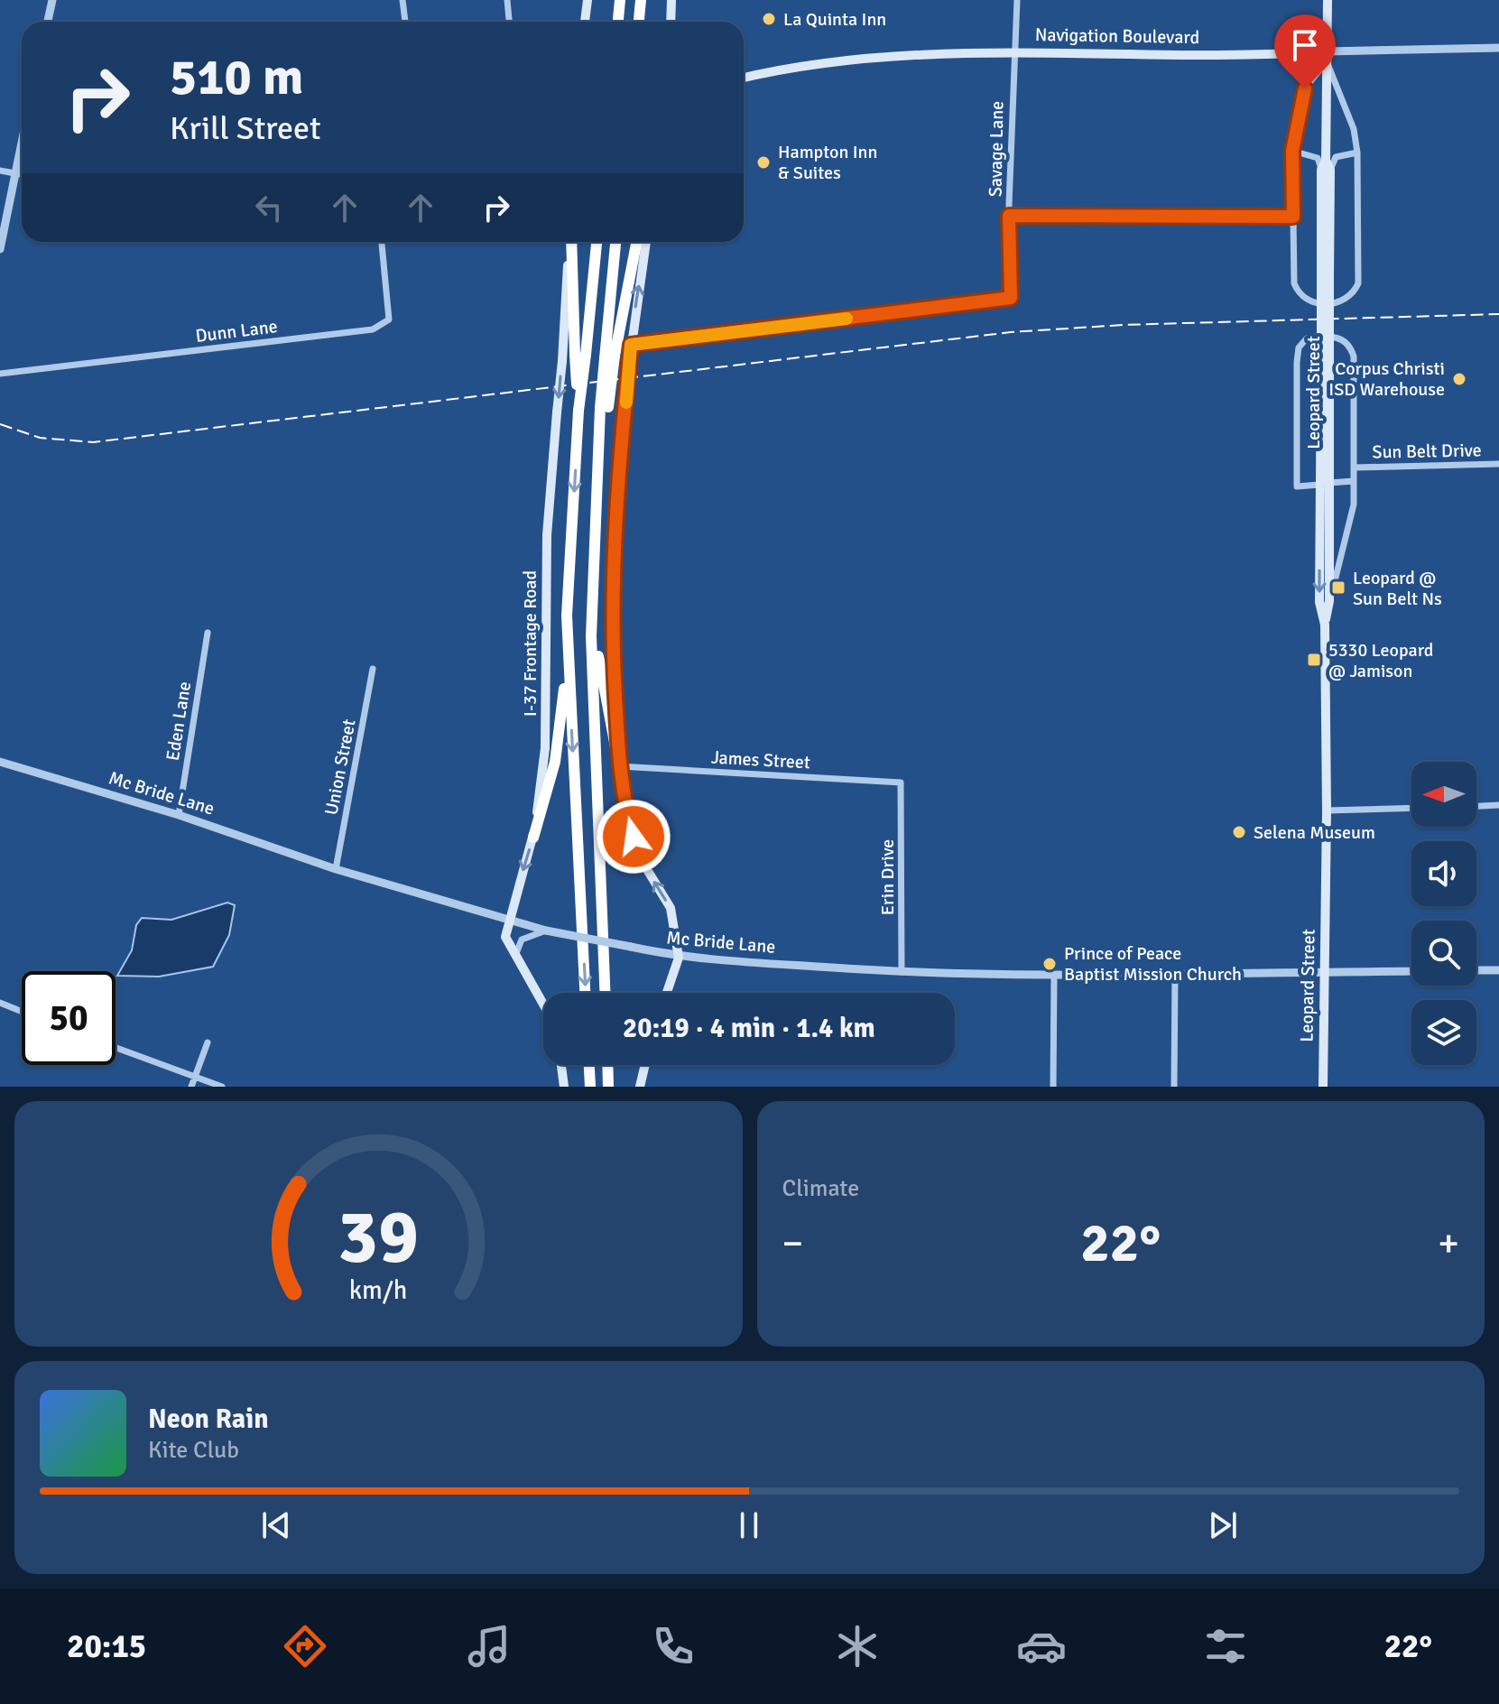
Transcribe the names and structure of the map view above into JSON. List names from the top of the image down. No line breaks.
{"streets":{"main road":["Navigation Boulevard","Leopard Street","I-37 Frontage Road"],"street":["Savage Lane","Dunn Lane","Sun Belt Drive","Eden Lane","James Street","Union Street","Mc Bride Lane","Erin Drive"]},"crossings":[["Navigation Boulevard","Savage Lane"],["Navigation Boulevard","Leopard Street"],["Leopard Street","Mc Bride Lane"],["I-37 Frontage Road","Mc Bride Lane"],["Eden Lane","Mc Bride Lane"],["James Street","Erin Drive"],["Union Street","Mc Bride Lane"],["Mc Bride Lane","Erin Drive"]],"places":{"other":["La Quinta Inn","Hampton Inn & Suites","Corpus Christi ISD Warehouse","Selena Museum","Prince of Peace Baptist Mission Church"],"transit":["Leopard @ Sun Belt Ns","5330 Leopard @ Jamison"]},"north":"left","page":{"turn":["510 m","Krill Street"],"limit":"50","trip":"20:19 · 4 min · 1.4 km","tile":"Climate","heat":["−","22°","+"],"song":["Neon Rain","Kite Club"],"tabs":["20:15","22°"],"gauge":["39","km/h"]}}
